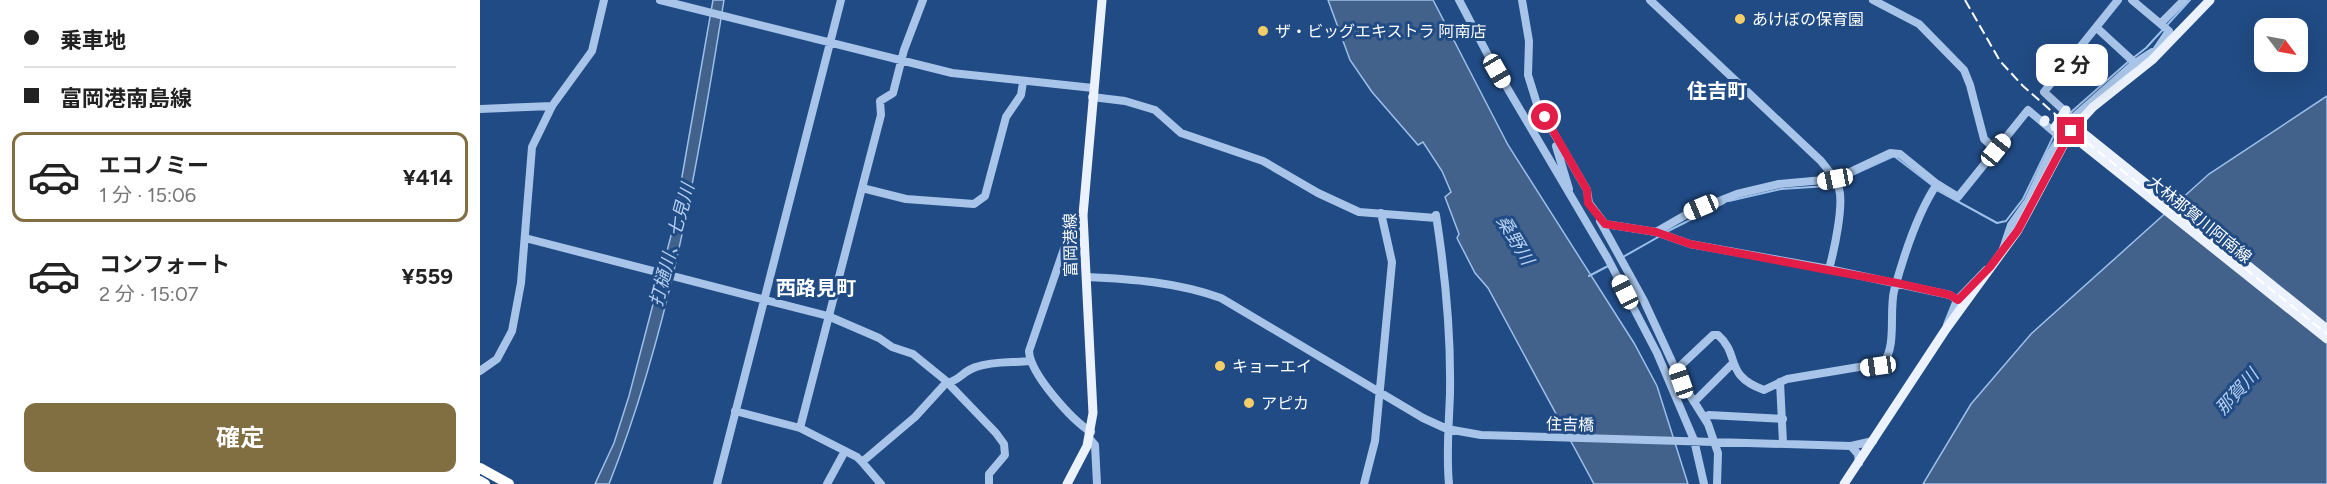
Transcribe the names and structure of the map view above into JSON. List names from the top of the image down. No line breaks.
{"streets":{"main road":["大林那賀川阿南線","富岡港線"],"street":["住吉橋"]},"crossings":[["富岡港線","住吉橋"]],"districts":["住吉町","西路見町"],"water":["桑野川","打樋川、七見川","那賀川"],"places":["あけぼの保育園","ザ・ビッグエキストラ 阿南店","キョーエイ","アピカ"],"north":"bottom right","page":{"banner":["乗車地","富岡港南島線"],"bubble":"2 分","list":[{"name":"エコノミー","note":"1 分 · 15:06","value":"¥414"},{"name":"コンフォート","note":"2 分 · 15:07","value":"¥559"}],"buttons":"確定"}}
